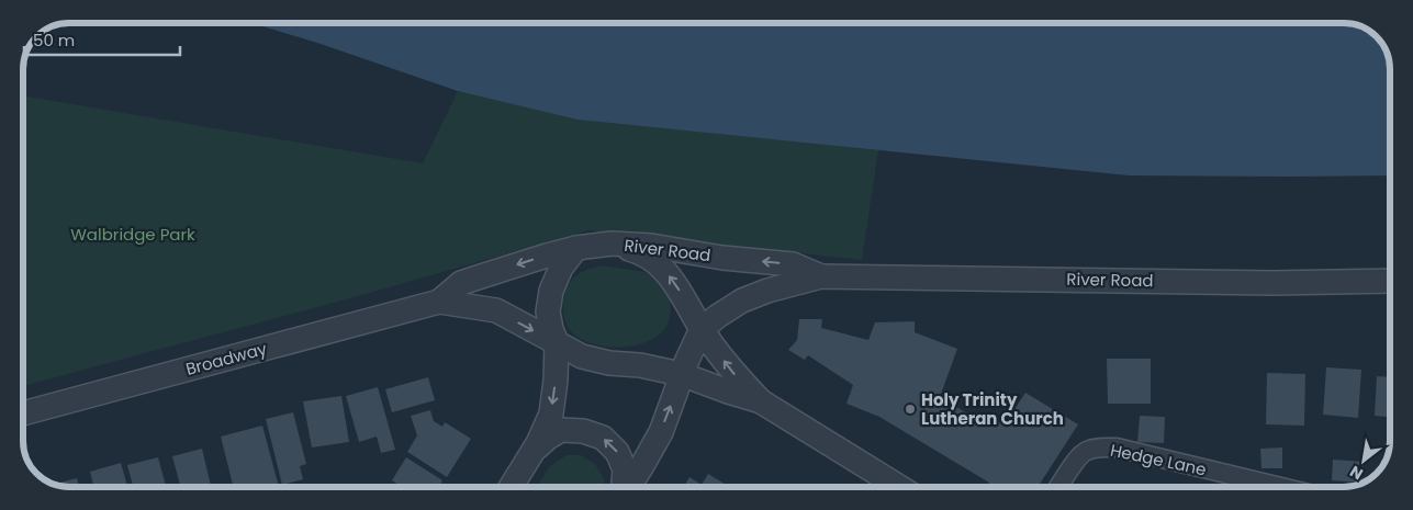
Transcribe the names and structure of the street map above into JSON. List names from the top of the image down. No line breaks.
{"streets":{"street":["River Road","Broadway","Hedge Lane"]},"crossings":[["River Road","Broadway"]],"parks":["Walbridge Park"],"places":["Holy Trinity Lutheran Church"],"scale_bar":"50 m","north":"bottom left"}
